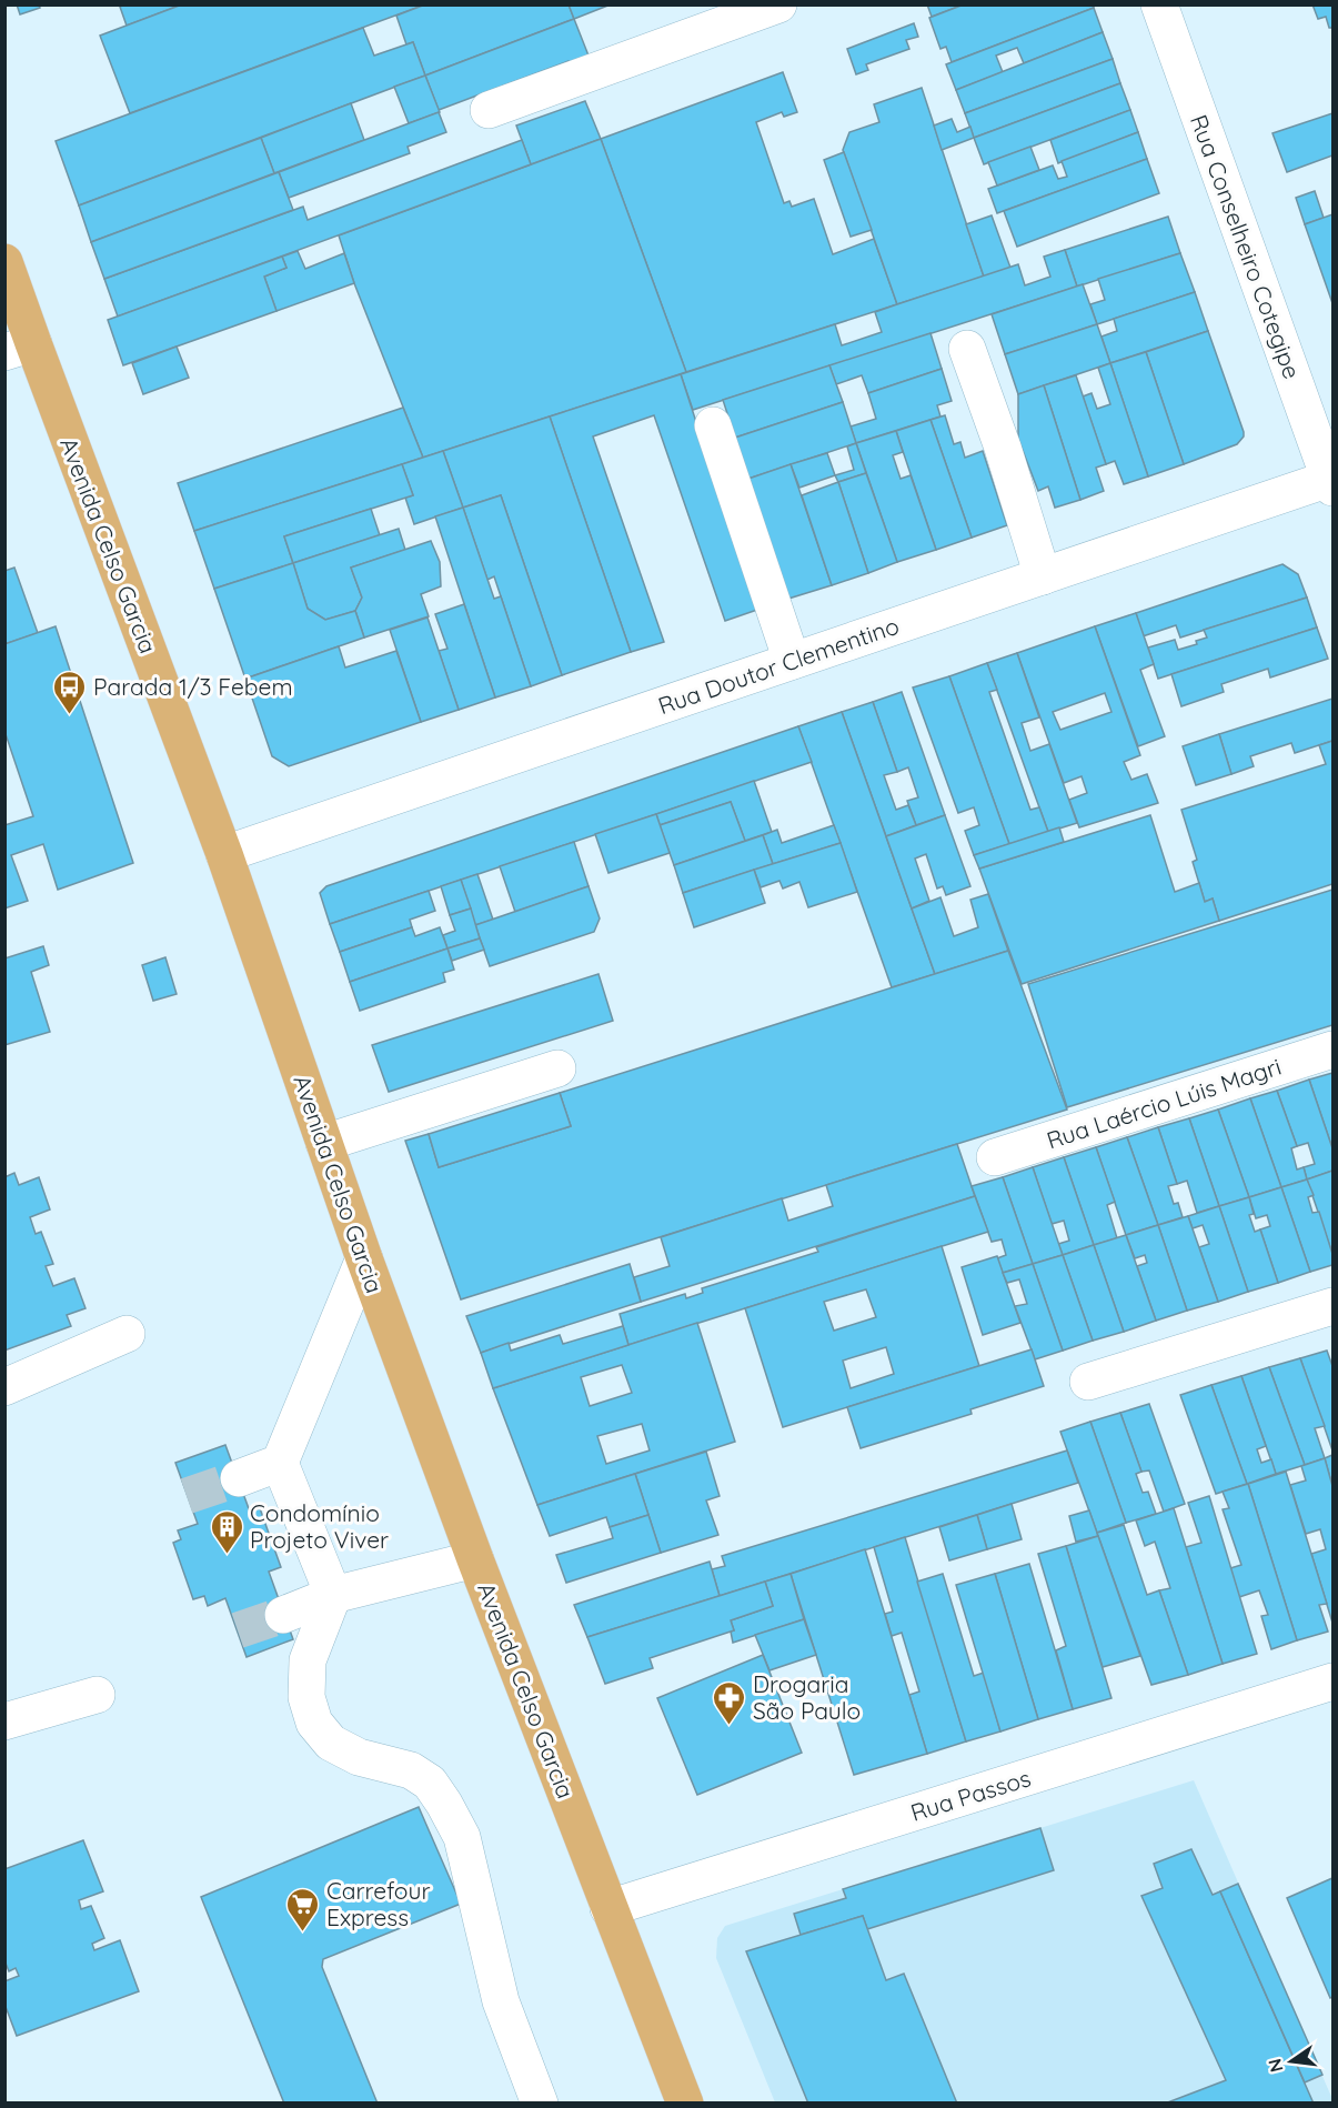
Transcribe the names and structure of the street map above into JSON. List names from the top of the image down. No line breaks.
{"streets":{"main road":["Avenida Celso Garcia"],"street":["Rua Conselheiro Cotegipe","Rua Doutor Clementino","Rua Laércio Lúis Magri","Rua Passos"]},"crossings":[["Rua Conselheiro Cotegipe","Rua Doutor Clementino"],["Avenida Celso Garcia","Rua Doutor Clementino"],["Avenida Celso Garcia","Rua Passos"]],"places":{"bus stop":["Parada 1/3 Febem"],"building":["Condomínio Projeto Viver"],"pharmacy":["Drogaria São Paulo"],"supermarket":["Carrefour Express"]},"north":"left"}
